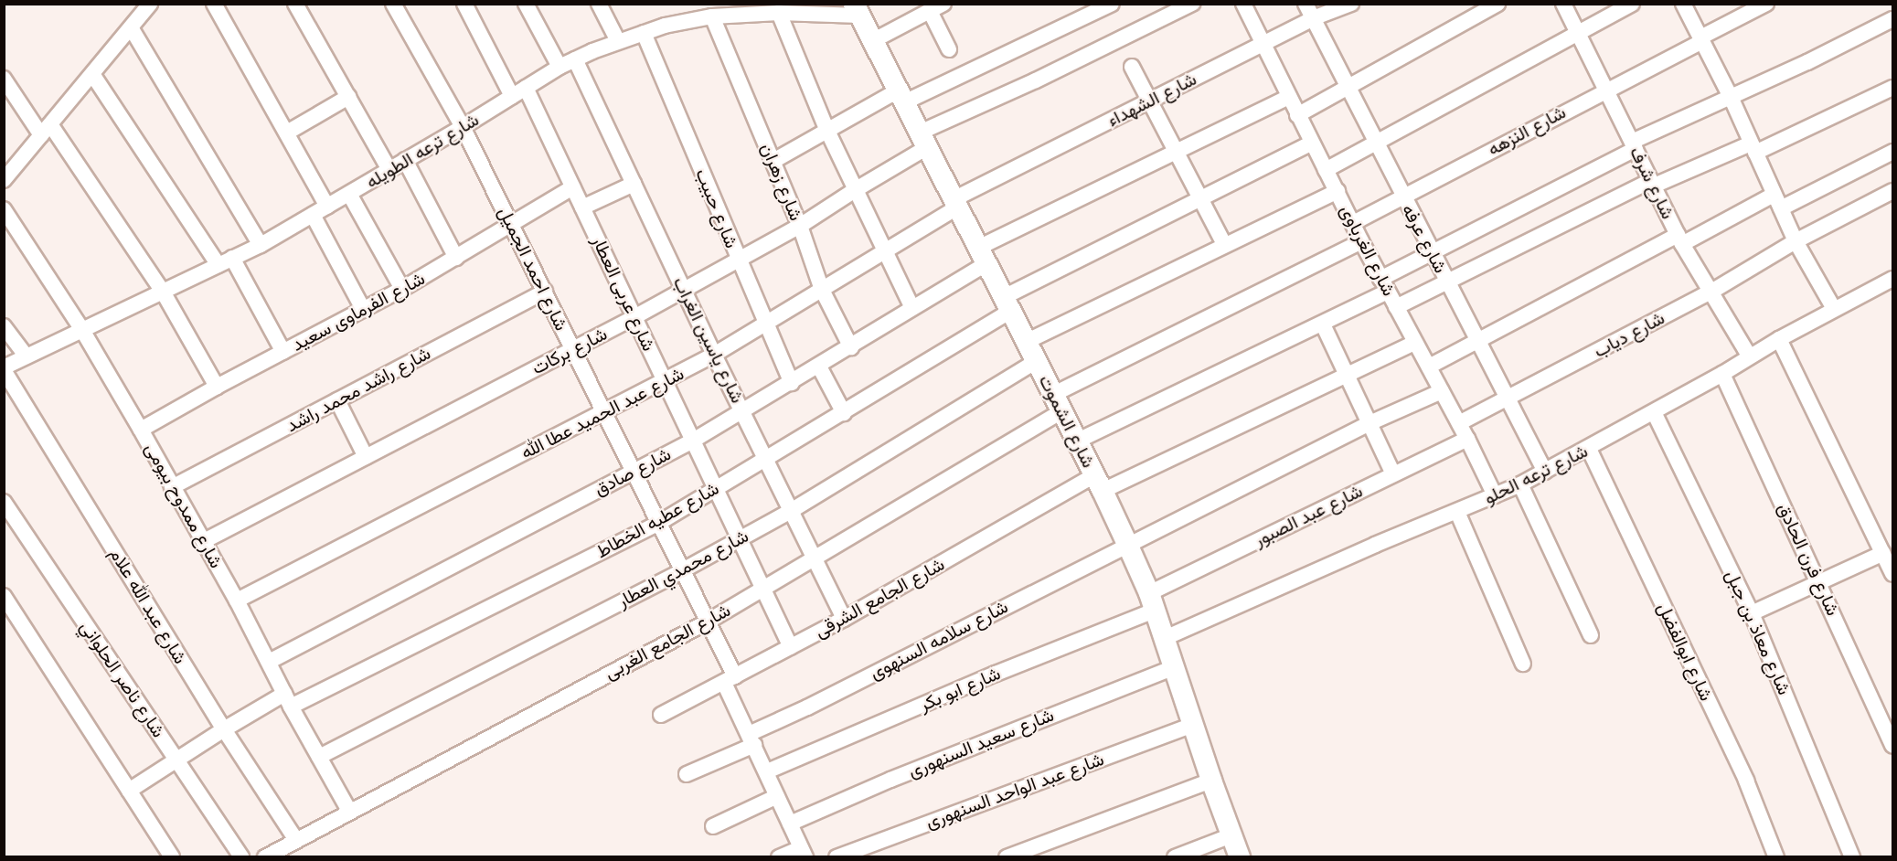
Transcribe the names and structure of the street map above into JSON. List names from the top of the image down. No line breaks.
{"streets":{"street":["شارع الشهداء","شارع النزهه","شارع ترعه الطويله","شارع زهران","شارع شرف","شارع حبيب","شارع عرفه","شارع الغرباوى","شارع احمد الجميل","شارع عربى العطار","شارع الفرماوى سعيد","شارع دياب","شارع ياسين الغراب","شارع بركات","شارع راشد محمد راشد","شارع عبد الحميد عطا الله","شارع الشموت","شارع صادق","شارع ترعه الحلو","شارع ممدوح بيومى","شارع عبد الصبور","شارع عطيه الخطاط","شارع فرن الحادق","شارع محمدي العطار","شارع الجامع الشرقى","شارع عبد الله علام","شارع معاذ بن جبل","شارع سلامه السنهوى","شارع الجامع الغربى","شارع ابوالفضل","شارع ناصر الحلواني","شارع ابو بكر","شارع سعيد السنهورى","شارع عبد الواحد السنهورى"]},"crossings":[["شارع الشهداء","شارع عرفه"],["شارع الشهداء","شارع الغرباوى"],["شارع الشهداء","شارع عبد الحميد عطا الله"],["شارع الشهداء","شارع الشموت"],["شارع النزهه","شارع شرف"],["شارع النزهه","شارع عرفه"],["شارع النزهه","شارع الغرباوى"],["شارع ترعه الطويله","شارع زهران"],["شارع ترعه الطويله","شارع حبيب"],["شارع ترعه الطويله","شارع احمد الجميل"],["شارع ترعه الطويله","شارع عربى العطار"],["شارع ترعه الطويله","شارع ياسين الغراب"],["شارع ترعه الطويله","شارع الشموت"],["شارع ترعه الطويله","شارع ممدوح بيومى"],["شارع ترعه الطويله","شارع عبد الله علام"],["شارع زهران","شارع بركات"],["شارع زهران","شارع عبد الحميد عطا الله"],["شارع زهران","شارع صادق"],["شارع شرف","شارع دياب"],["شارع شرف","شارع ترعه الحلو"],["شارع حبيب","شارع بركات"],["شارع حبيب","شارع عبد الحميد عطا الله"],["شارع حبيب","شارع صادق"],["شارع عرفه","شارع دياب"],["شارع عرفه","شارع ترعه الحلو"],["شارع الغرباوى","شارع دياب"],["شارع الغرباوى","شارع صادق"],["شارع الغرباوى","شارع ترعه الحلو"],["شارع الغرباوى","شارع عبد الصبور"],["شارع الغرباوى","شارع عطيه الخطاط"],["شارع الغرباوى","شارع الجامع الشرقى"],["شارع الغرباوى","شارع سلامه السنهوى"],["شارع الغرباوى","شارع الجامع الغربى"],["شارع احمد الجميل","شارع الفرماوى سعيد"],["شارع احمد الجميل","شارع بركات"],["شارع احمد الجميل","شارع راشد محمد راشد"],["شارع احمد الجميل","شارع عبد الحميد عطا الله"],["شارع احمد الجميل","شارع صادق"],["شارع احمد الجميل","شارع عطيه الخطاط"],["شارع احمد الجميل","شارع محمدي العطار"],["شارع احمد الجميل","شارع الجامع الشرقى"],["شارع احمد الجميل","شارع سلامه السنهوى"],["شارع احمد الجميل","شارع الجامع الغربى"],["شارع احمد الجميل","شارع ابو بكر"],["شارع احمد الجميل","شارع سعيد السنهورى"],["شارع عربى العطار","شارع الفرماوى سعيد"],["شارع عربى العطار","شارع بركات"],["شارع عربى العطار","شارع عبد الحميد عطا الله"],["شارع عربى العطار","شارع صادق"],["شارع عربى العطار","شارع عطيه الخطاط"],["شارع عربى العطار","شارع محمدي العطار"],["شارع عربى العطار","شارع الجامع الشرقى"],["شارع عربى العطار","شارع الجامع الغربى"],["شارع الفرماوى سعيد","شارع ممدوح بيومى"],["شارع ياسين الغراب","شارع بركات"],["شارع ياسين الغراب","شارع عبد الحميد عطا الله"],["شارع ياسين الغراب","شارع صادق"],["شارع ياسين الغراب","شارع عطيه الخطاط"],["شارع ياسين الغراب","شارع محمدي العطار"],["شارع ياسين الغراب","شارع الجامع الشرقى"],["شارع ياسين الغراب","شارع الجامع الغربى"],["شارع بركات","شارع الشموت"],["شارع بركات","شارع ممدوح بيومى"],["شارع راشد محمد راشد","شارع ممدوح بيومى"],["شارع عبد الحميد عطا الله","شارع الشموت"],["شارع عبد الحميد عطا الله","شارع ممدوح بيومى"],["شارع الشموت","شارع صادق"],["شارع الشموت","شارع ترعه الحلو"],["شارع الشموت","شارع عبد الصبور"],["شارع الشموت","شارع عطيه الخطاط"],["شارع الشموت","شارع محمدي العطار"],["شارع الشموت","شارع الجامع الشرقى"],["شارع الشموت","شارع سلامه السنهوى"],["شارع الشموت","شارع الجامع الغربى"],["شارع الشموت","شارع ابو بكر"],["شارع الشموت","شارع سعيد السنهورى"],["شارع الشموت","شارع عبد الواحد السنهورى"],["شارع صادق","شارع ممدوح بيومى"],["شارع ترعه الحلو","شارع فرن الحادق"],["شارع ترعه الحلو","شارع معاذ بن جبل"],["شارع ترعه الحلو","شارع ابوالفضل"],["شارع ممدوح بيومى","شارع عطيه الخطاط"],["شارع ممدوح بيومى","شارع محمدي العطار"],["شارع ممدوح بيومى","شارع الجامع الغربى"],["شارع عبد الصبور","شارع ابو بكر"],["شارع عطيه الخطاط","شارع عبد الله علام"],["شارع عطيه الخطاط","شارع ناصر الحلواني"],["شارع عبد الله علام","شارع الجامع الغربى"]]}
